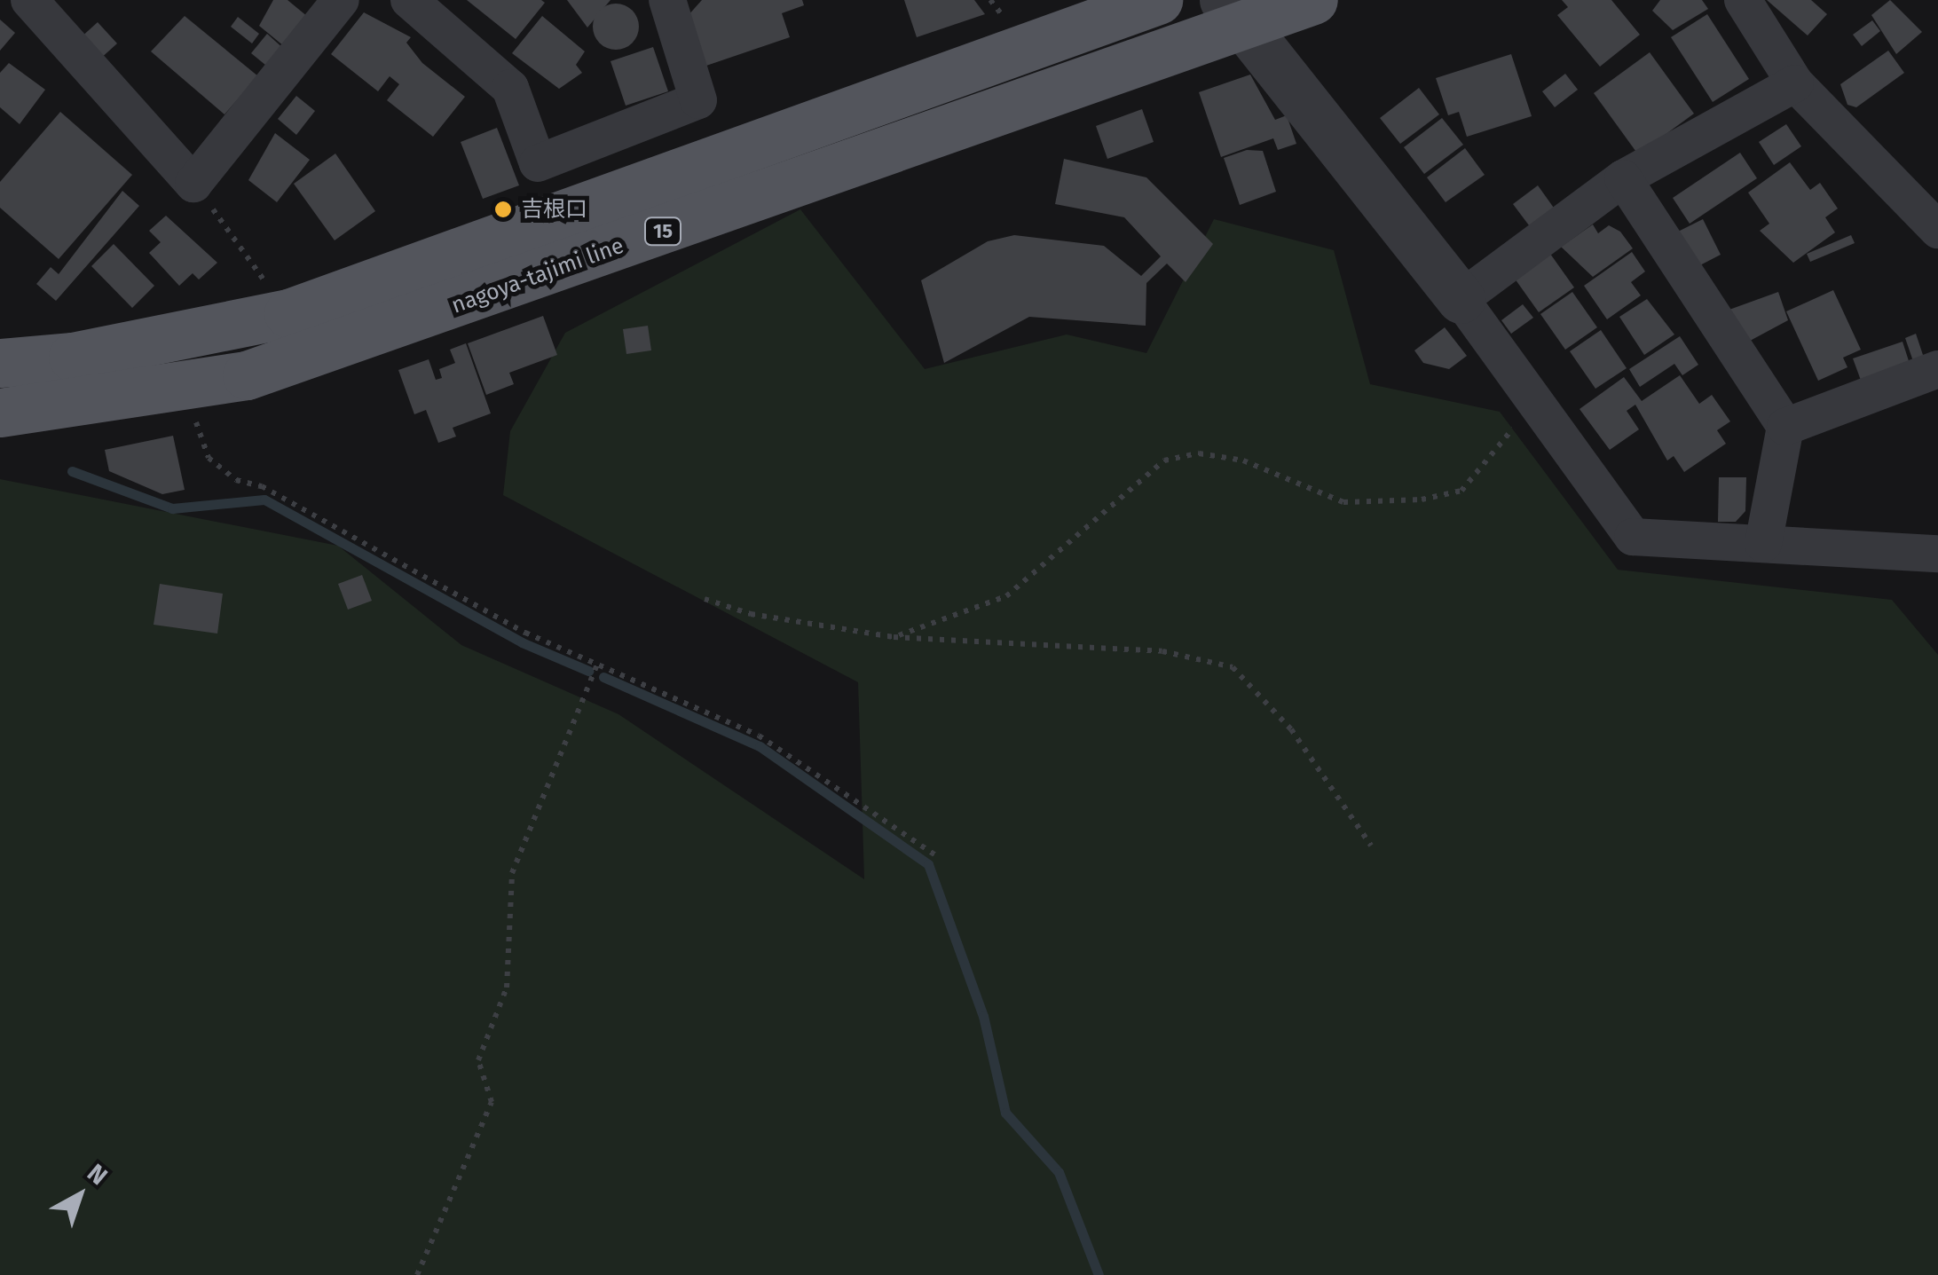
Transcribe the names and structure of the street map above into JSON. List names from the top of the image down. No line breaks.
{"streets":{"main road":["15","nagoya-tajimi line"]},"places":["吉根口"],"north":"top right"}
